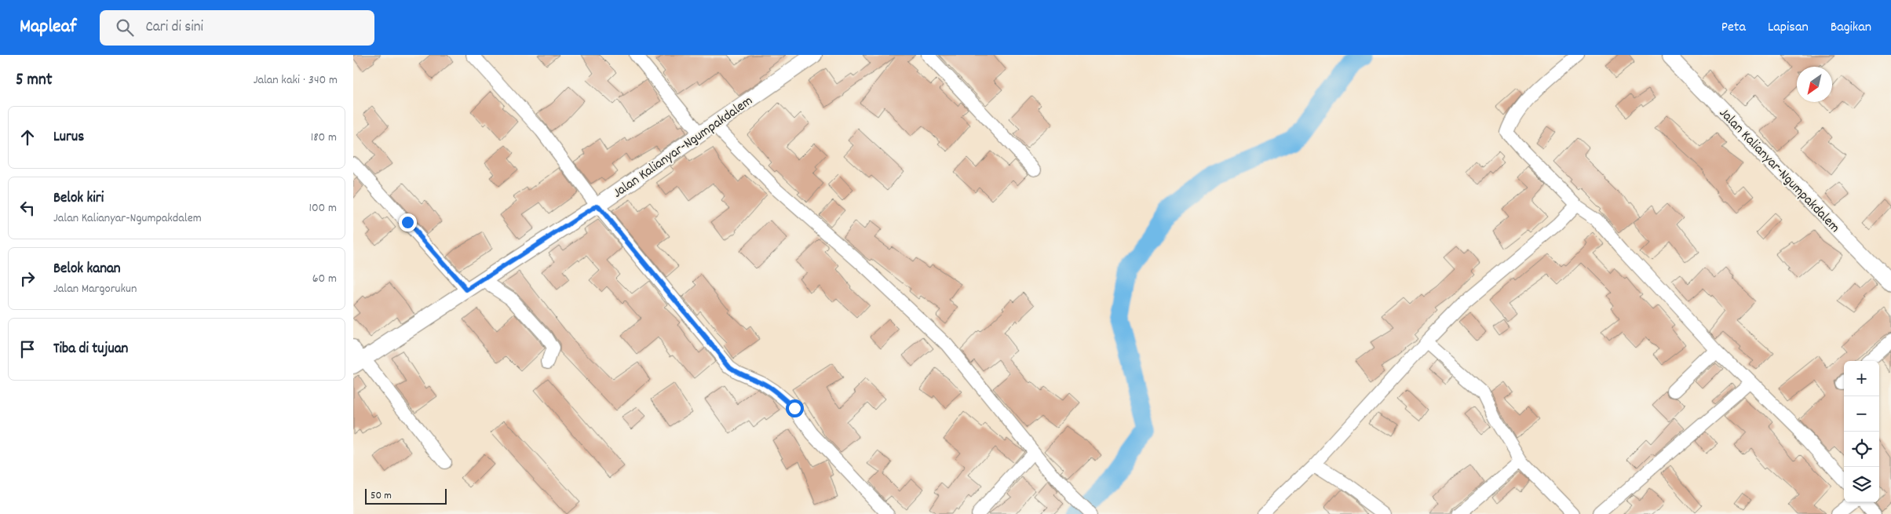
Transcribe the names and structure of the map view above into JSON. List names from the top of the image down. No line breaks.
{"streets":{"street":["Jalan Kalianyar-Ngumpakdalem"]},"scale_bar":"50 m","north":"bottom left","page":{"header":"Mapleaf","search":"Cari di sini","nav":["Peta","Lapisan","Bagikan"],"heading":["5 mnt","Jalan kaki · 340 m"],"list":[["Lurus","180 m"],["Belok kiri","Jalan Kalianyar-Ngumpakdalem","100 m"],["Belok kanan","Jalan Margorukun","60 m"],"Tiba di tujuan"],"map_buttons":["+","−"],"scale":"50 m"}}
